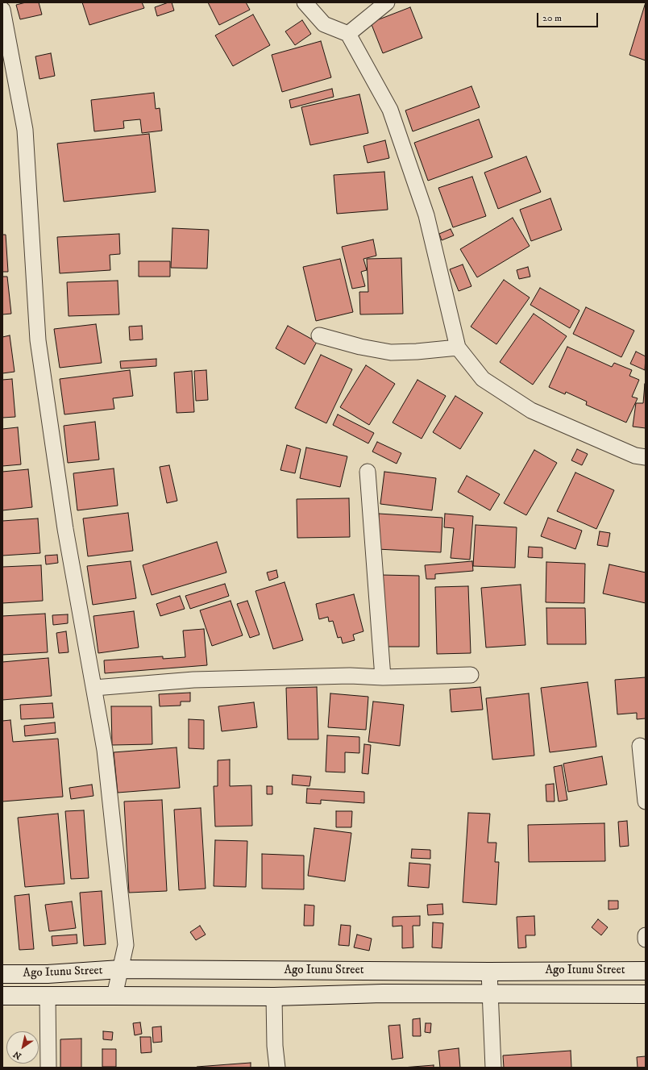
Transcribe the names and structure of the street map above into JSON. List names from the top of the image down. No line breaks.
{"streets":{"main road":["Ago Itunu Street"]},"scale_bar":"20 m","north":"bottom left"}
